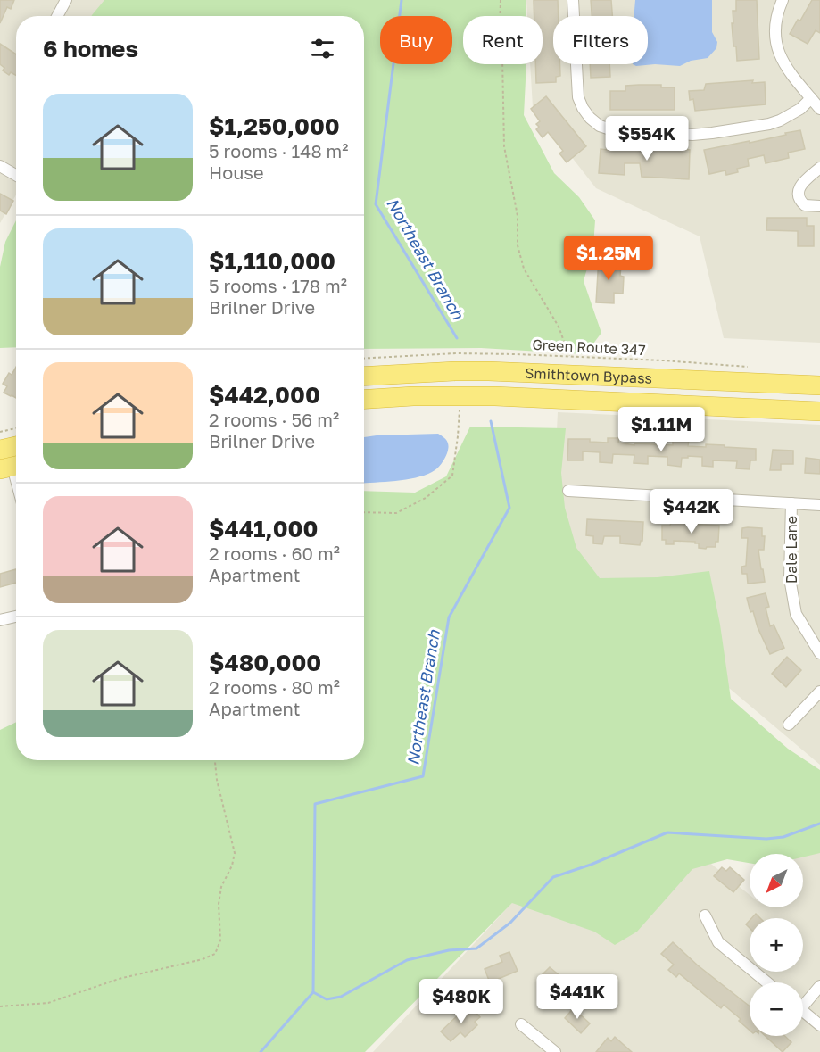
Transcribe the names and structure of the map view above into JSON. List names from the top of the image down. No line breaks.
{"streets":{"highway":["Smithtown Bypass"],"street":["Dale Lane"],"path":["Green Route 347"]},"water":["Northeast Branch"],"north":"bottom left","page":{"chip":["Buy","Rent","Filters"],"heading":"6 homes","list":[{"name":"$1,250,000","note":"5 rooms · 148 m² · House"},{"name":"$1,110,000","note":"5 rooms · 178 m² · Brilner Drive"},{"name":"$442,000","note":"2 rooms · 56 m² · Brilner Drive"},{"name":"$441,000","note":"2 rooms · 60 m² · Apartment"},{"name":"$480,000","note":"2 rooms · 80 m² · Apartment"}],"price":["$554K","$1.25M","$1.11M","$442K","$441K","$480K"],"map_buttons":["+","−"]}}
